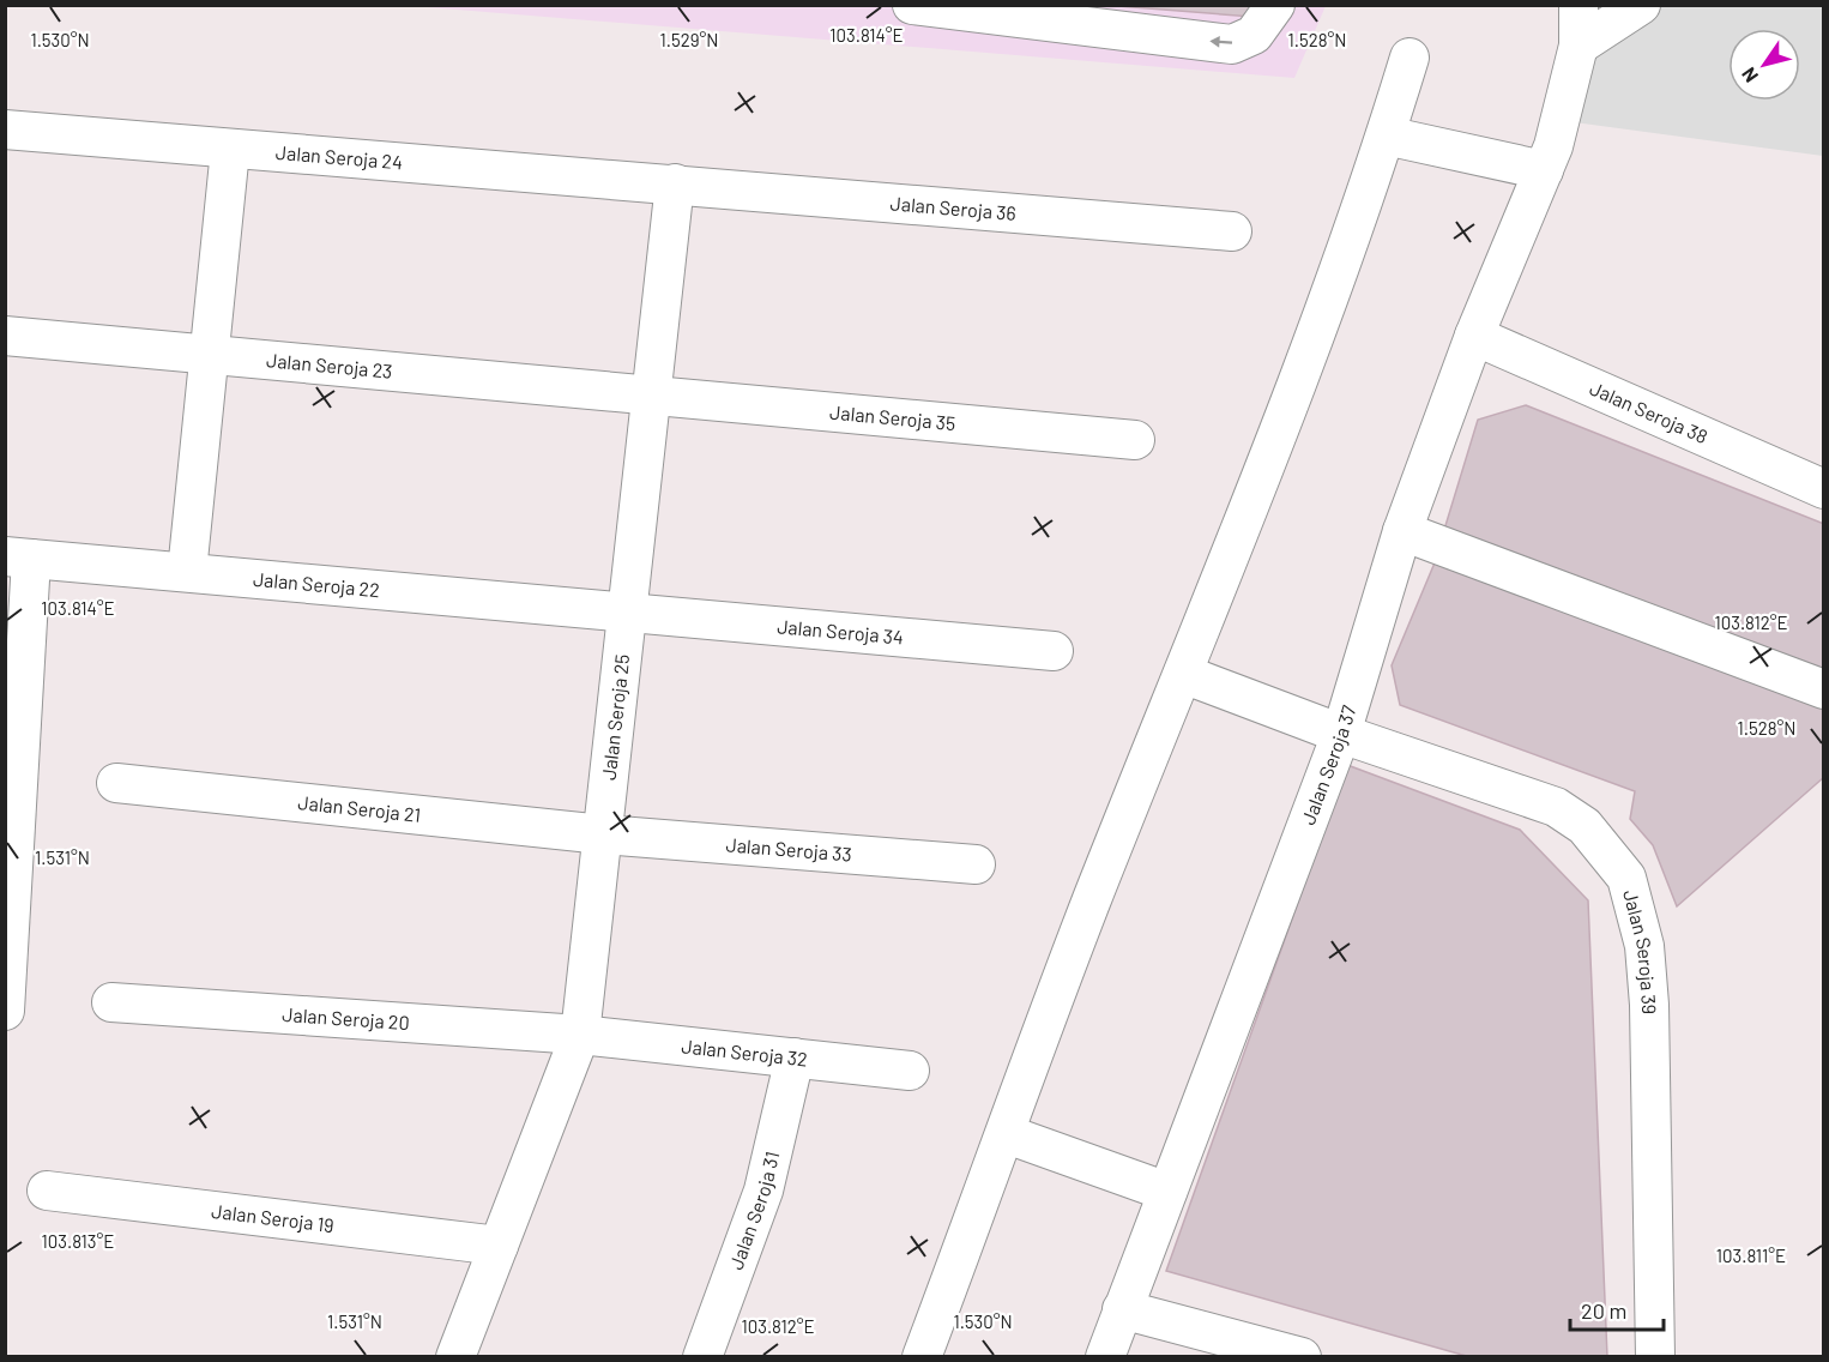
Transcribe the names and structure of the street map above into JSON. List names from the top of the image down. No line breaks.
{"streets":{"street":["Jalan Seroja 24","Jalan Seroja 36","Jalan Seroja 23","Jalan Seroja 38","Jalan Seroja 35","Jalan Seroja 22","Jalan Seroja 34","Jalan Seroja 25","Jalan Seroja 37","Jalan Seroja 21","Jalan Seroja 33","Jalan Seroja 39","Jalan Seroja 20","Jalan Seroja 32","Jalan Seroja 31","Jalan Seroja 19"]},"crossings":[["Jalan Seroja 24","Jalan Seroja 36"],["Jalan Seroja 24","Jalan Seroja 25"],["Jalan Seroja 36","Jalan Seroja 25"],["Jalan Seroja 23","Jalan Seroja 35"],["Jalan Seroja 23","Jalan Seroja 25"],["Jalan Seroja 38","Jalan Seroja 37"],["Jalan Seroja 35","Jalan Seroja 25"],["Jalan Seroja 22","Jalan Seroja 34"],["Jalan Seroja 22","Jalan Seroja 25"],["Jalan Seroja 34","Jalan Seroja 25"],["Jalan Seroja 25","Jalan Seroja 21"],["Jalan Seroja 25","Jalan Seroja 33"],["Jalan Seroja 25","Jalan Seroja 20"],["Jalan Seroja 25","Jalan Seroja 32"],["Jalan Seroja 25","Jalan Seroja 19"],["Jalan Seroja 37","Jalan Seroja 39"],["Jalan Seroja 21","Jalan Seroja 33"],["Jalan Seroja 20","Jalan Seroja 32"],["Jalan Seroja 32","Jalan Seroja 31"]],"scale_bar":"20 m","north":"bottom left","coordinates":["103.814°E","1.530°N","1.529°N","1.528°N","103.812°E","1.531°N","103.813°E","103.811°E"]}
